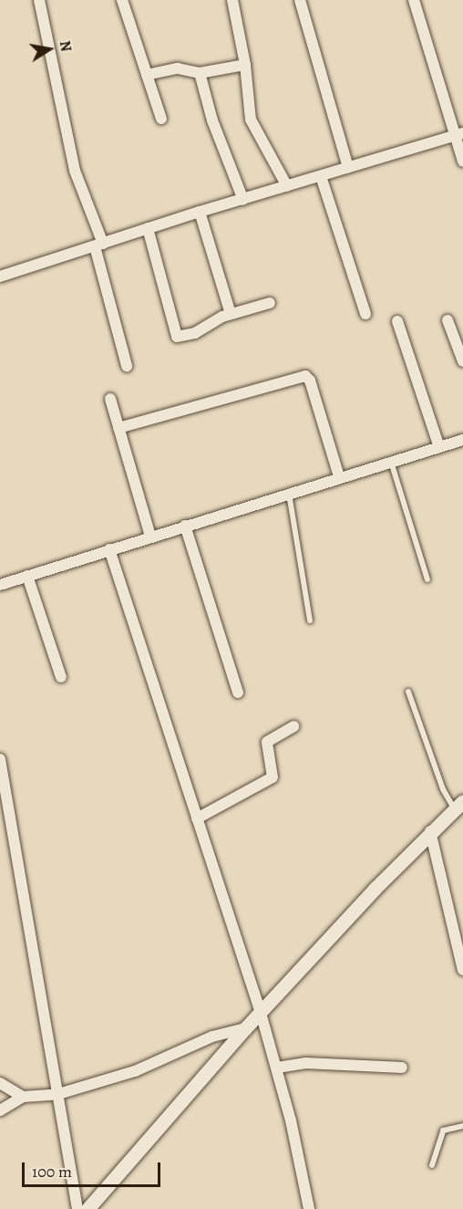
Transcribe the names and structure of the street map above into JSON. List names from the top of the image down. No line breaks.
{"scale_bar":"100 m","north":"right"}
